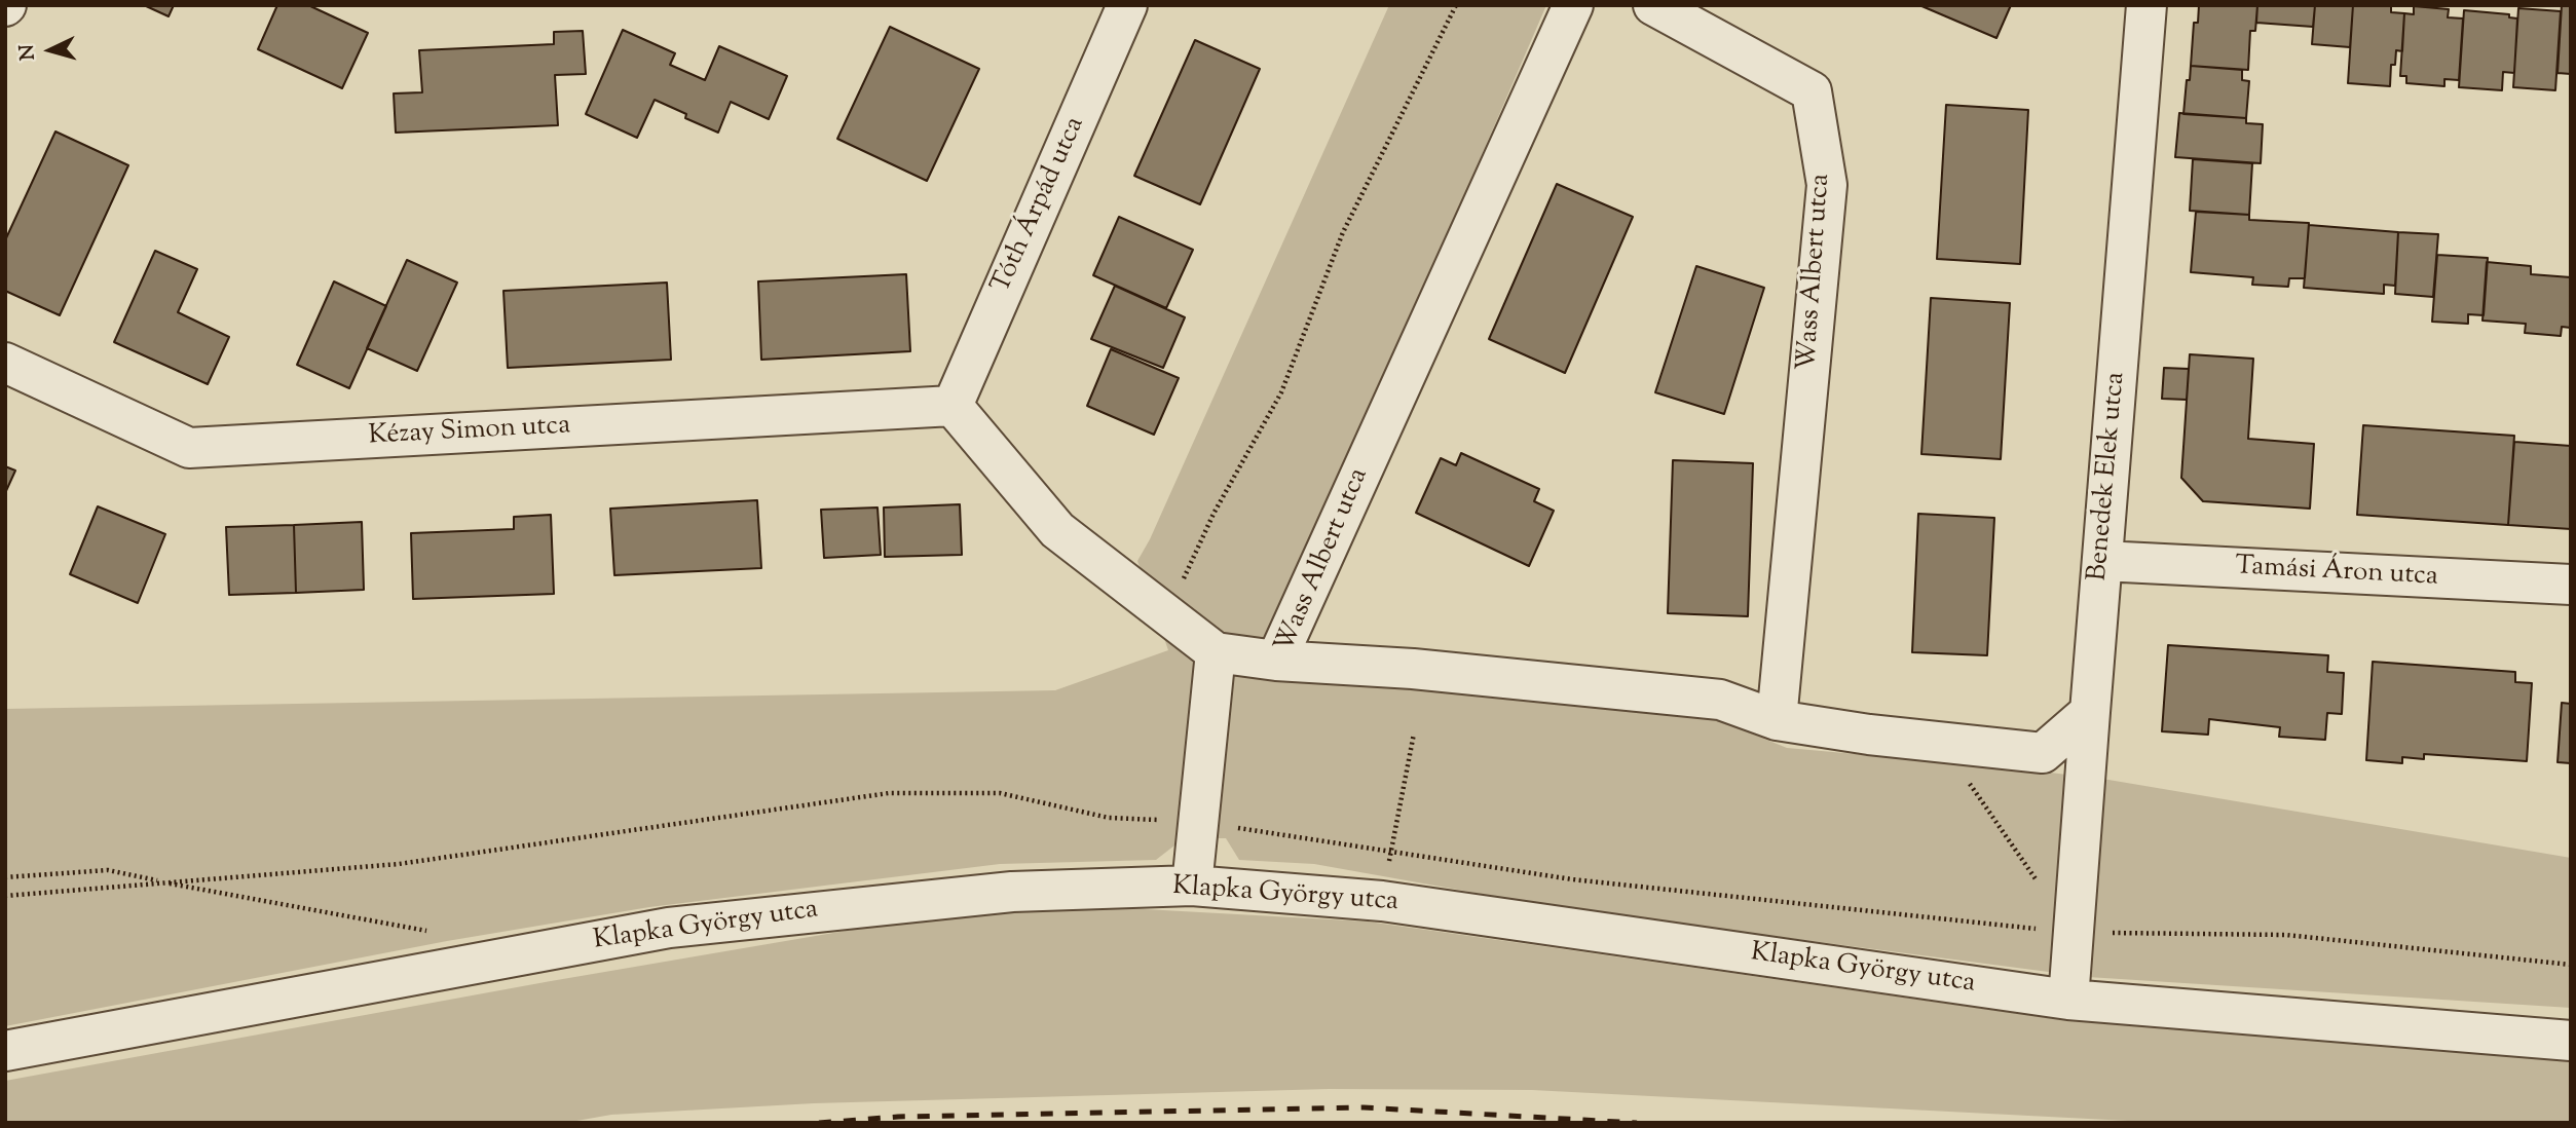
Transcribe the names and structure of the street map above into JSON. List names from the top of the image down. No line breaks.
{"streets":{"street":["Tóth Árpád utca","Wass Albert utca","Kézay Simon utca","Benedek Elek utca","Tamási Áron utca","Klapka György utca"]},"crossings":[["Tóth Árpád utca","Kézay Simon utca"],["Benedek Elek utca","Tamási Áron utca"],["Benedek Elek utca","Klapka György utca"]],"north":"left"}
